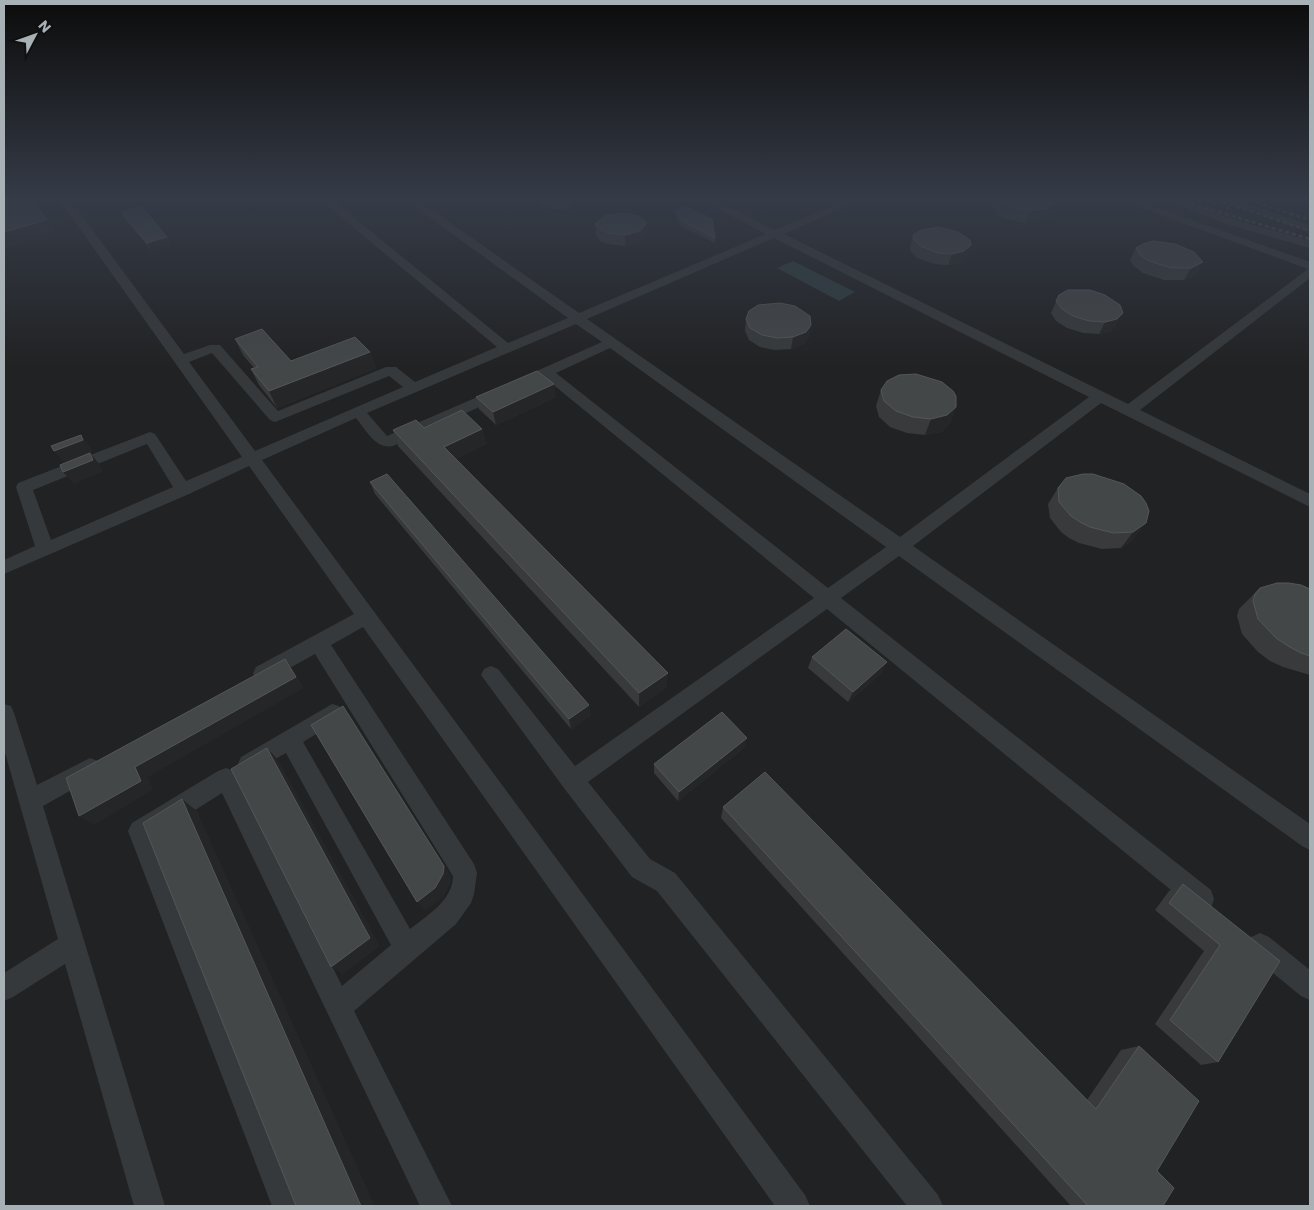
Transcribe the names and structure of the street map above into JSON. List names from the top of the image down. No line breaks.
{"north":"top right"}
